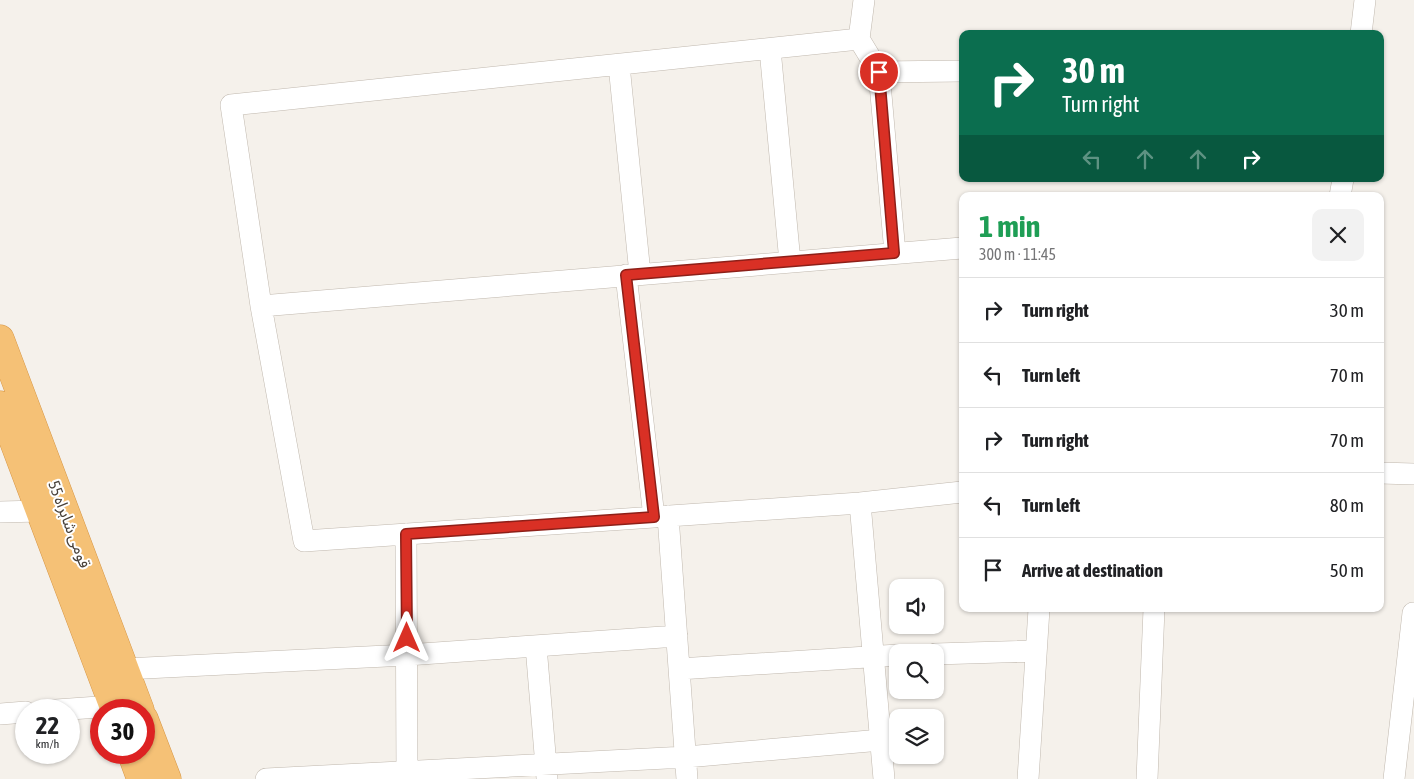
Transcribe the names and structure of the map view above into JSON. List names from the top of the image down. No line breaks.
{"streets":{"highway":["قومی شاہراہ 55"]},"page":{"turn":["30 m","Turn right"],"heading":["1 min","300 m · 11:45"],"list":[{"name":"Turn right","value":"30 m"},{"name":"Turn left","value":"70 m"},{"name":"Turn right","value":"70 m"},{"name":"Turn left","value":"80 m"},{"name":"Arrive at destination","value":"50 m"}],"speed":"22 km/h","limit":"30"}}
